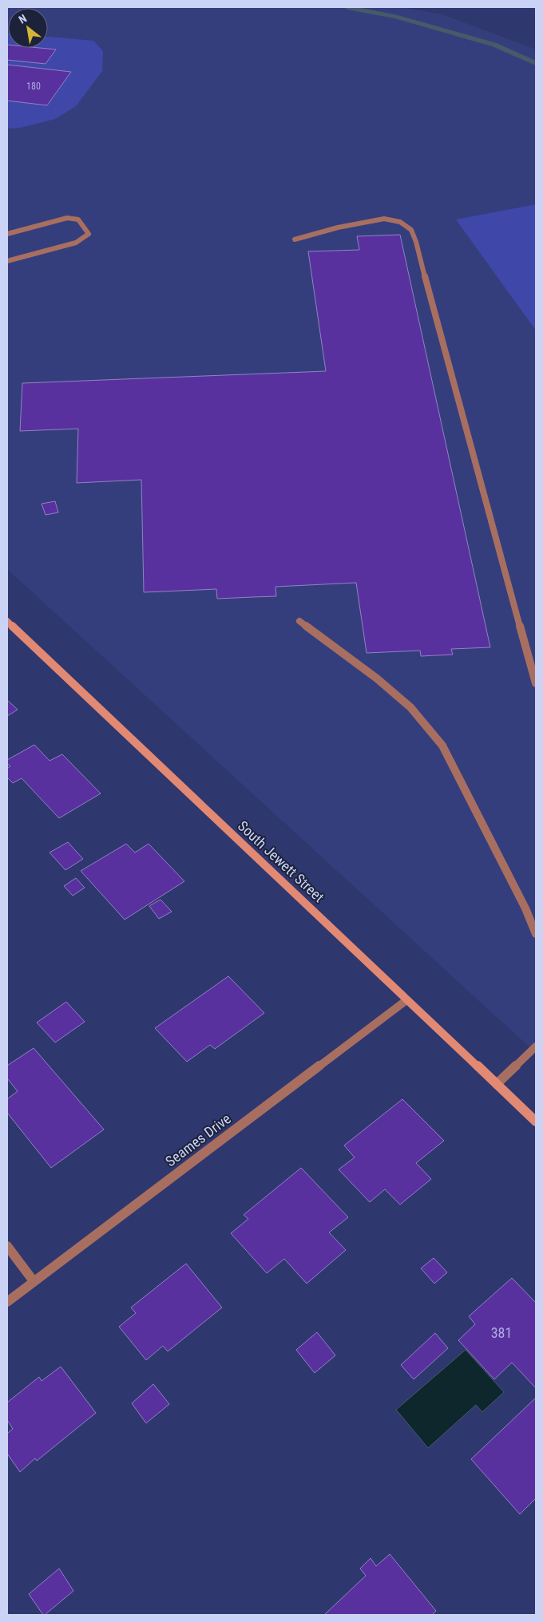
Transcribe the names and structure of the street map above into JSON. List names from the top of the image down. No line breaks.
{"streets":{"street":["South Jewett Street","Seames Drive"]},"crossings":[["South Jewett Street","Seames Drive"]],"house_numbers":["180","381"],"north":"top left"}
